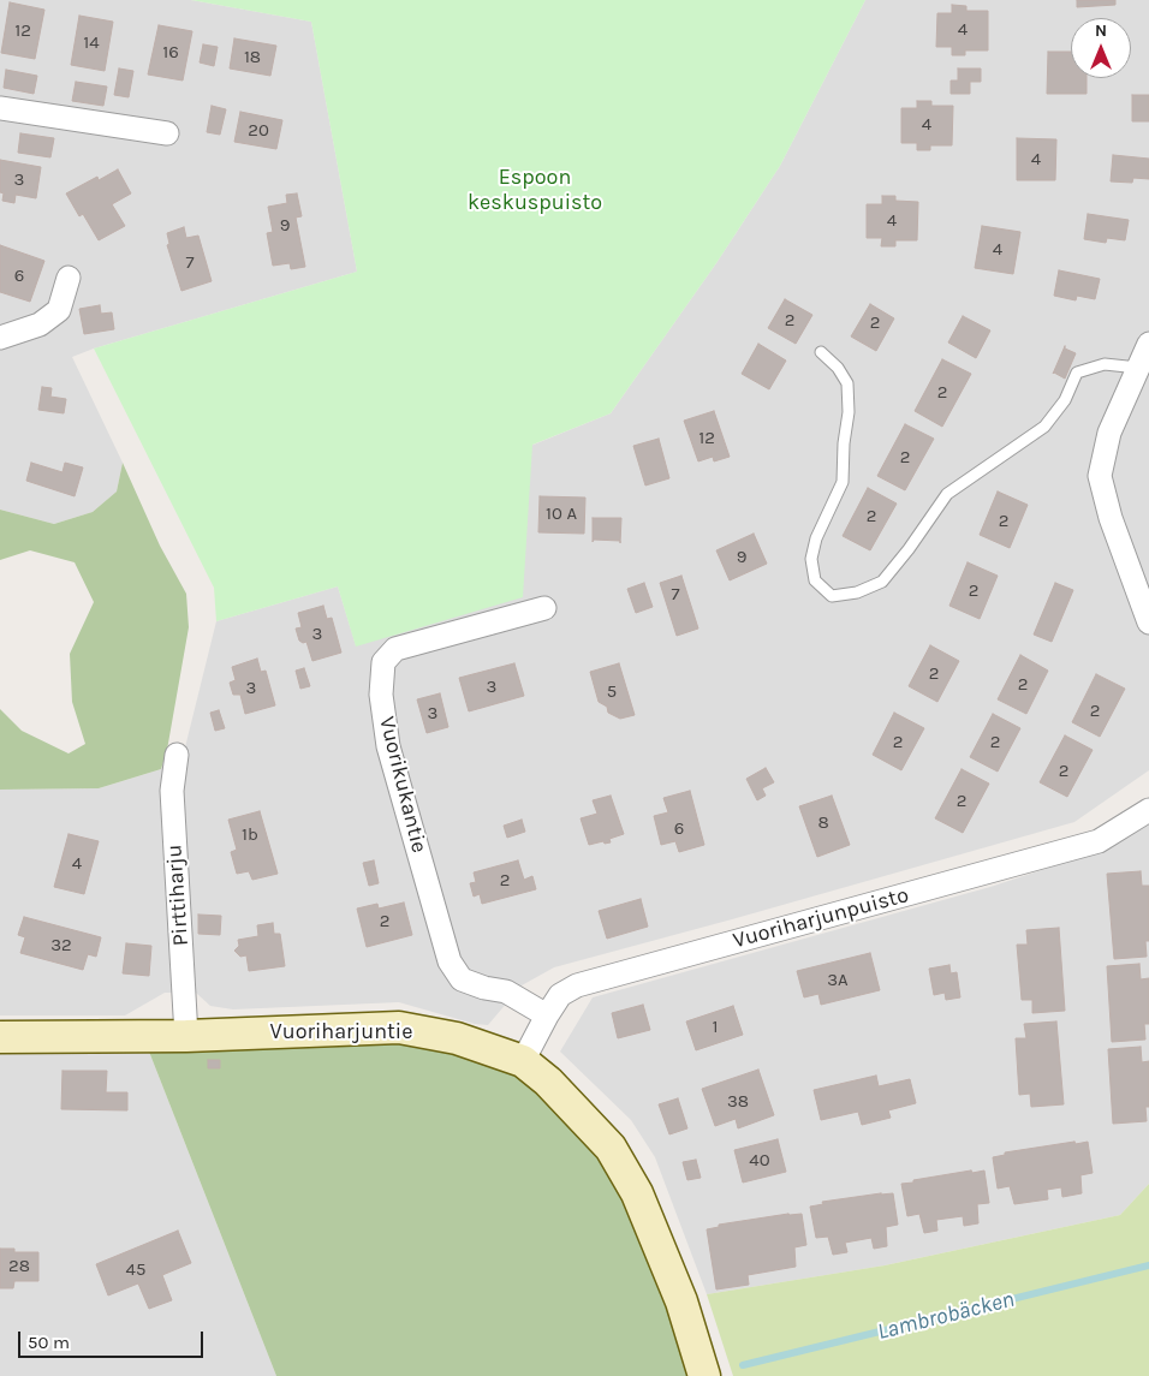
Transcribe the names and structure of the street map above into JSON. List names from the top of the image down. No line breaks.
{"streets":{"street":["Vuorikukantie","Pirttiharju","Vuoriharjunpuisto","Vuoriharjuntie"]},"crossings":[["Vuorikukantie","Vuoriharjunpuisto"],["Pirttiharju","Vuoriharjuntie"],["Vuoriharjunpuisto","Vuoriharjuntie"]],"water":["Lambrobäcken"],"parks":["Espoon keskuspuisto"],"house_numbers":["4","12","14","16","18","4","20","4","3","4","9","4","7","6","2","2","2","12","2","10 A","2","2","9","2","7","3","2","2","3","3","5","2","3","2","2","2","2","8","6","1b","4","2","2","32","3A","1","38","40","28","45"],"scale_bar":"50 m","north":"top"}
